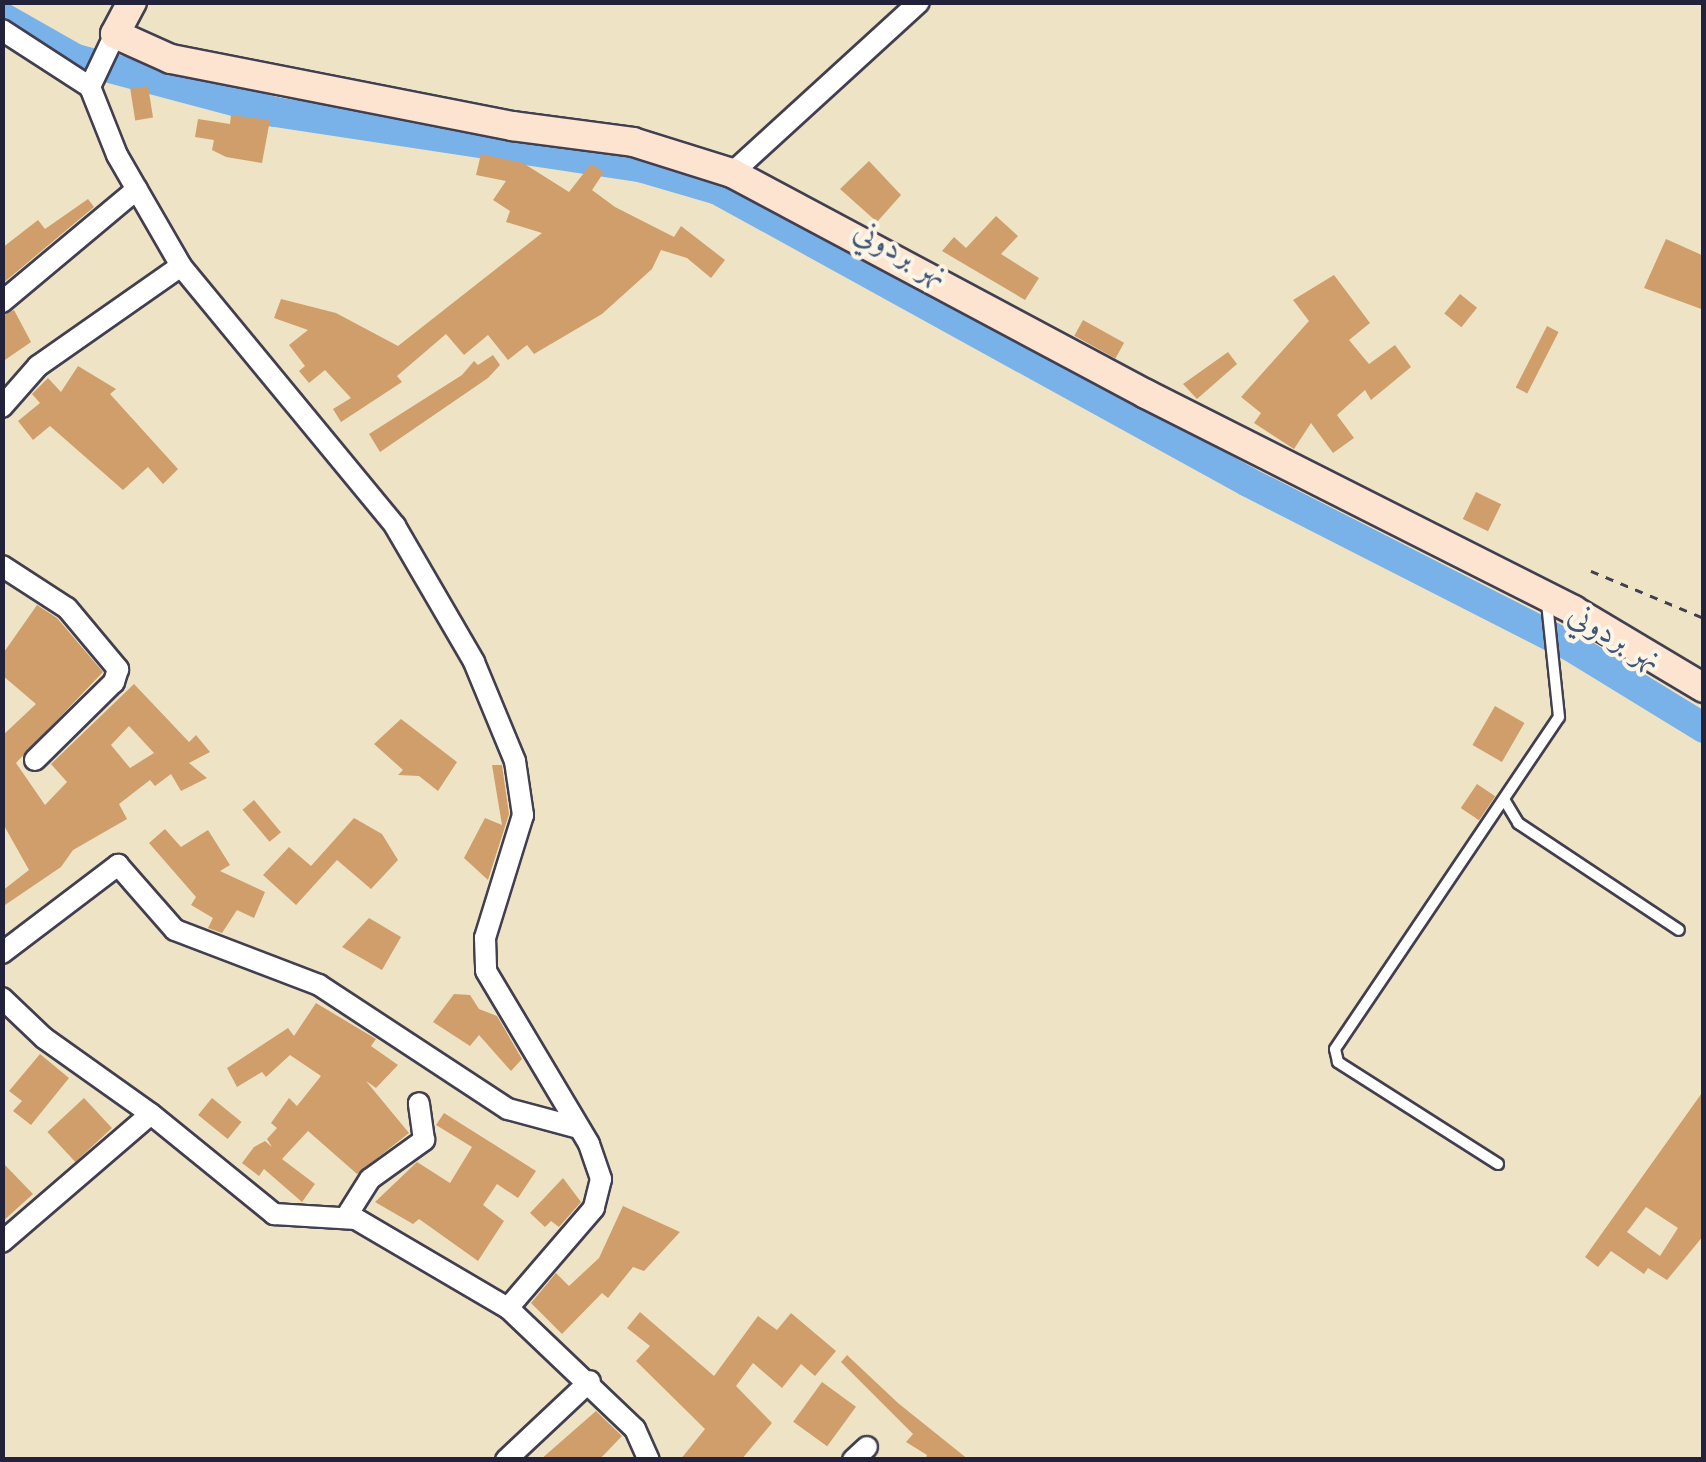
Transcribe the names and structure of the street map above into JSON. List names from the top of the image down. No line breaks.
{"water":["نهر بردوني"]}
